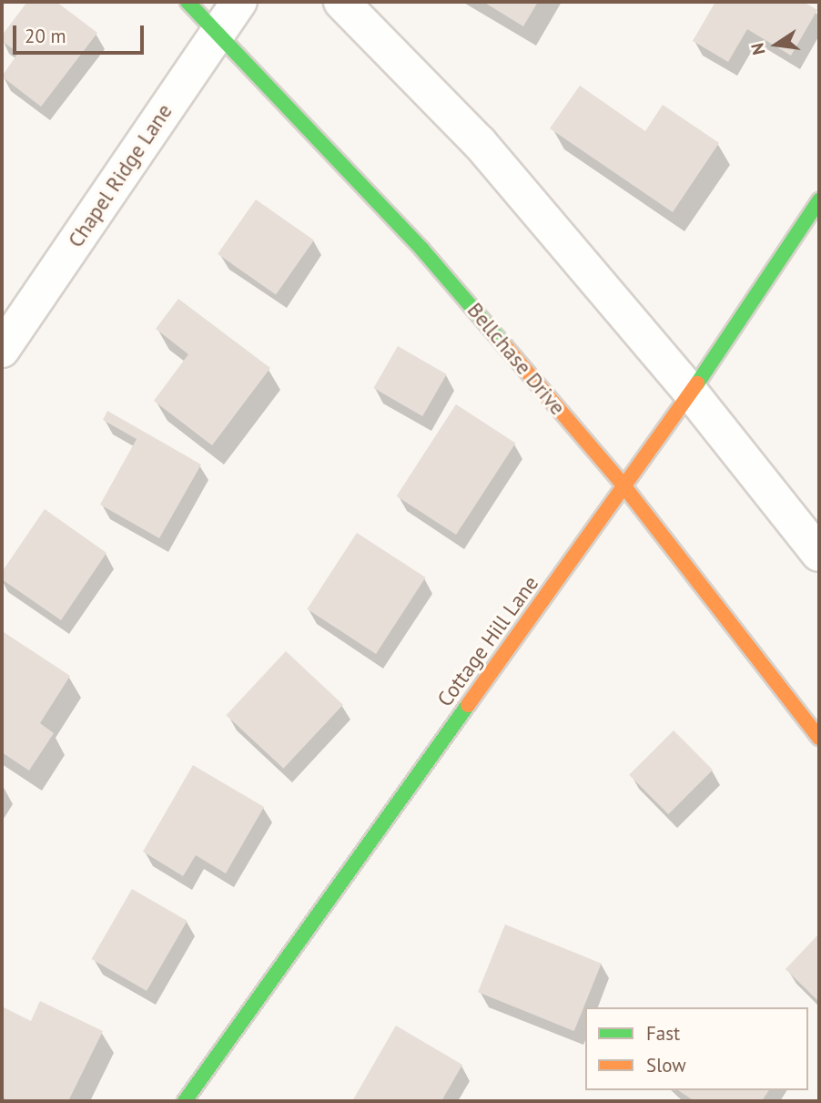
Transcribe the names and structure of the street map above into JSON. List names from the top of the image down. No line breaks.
{"streets":{"street":["Chapel Ridge Lane","Bellchase Drive","Cottage Hill Lane"]},"crossings":[["Chapel Ridge Lane","Bellchase Drive"],["Bellchase Drive","Cottage Hill Lane"]],"legend":["Fast","Slow"],"scale_bar":"20 m","north":"left"}
